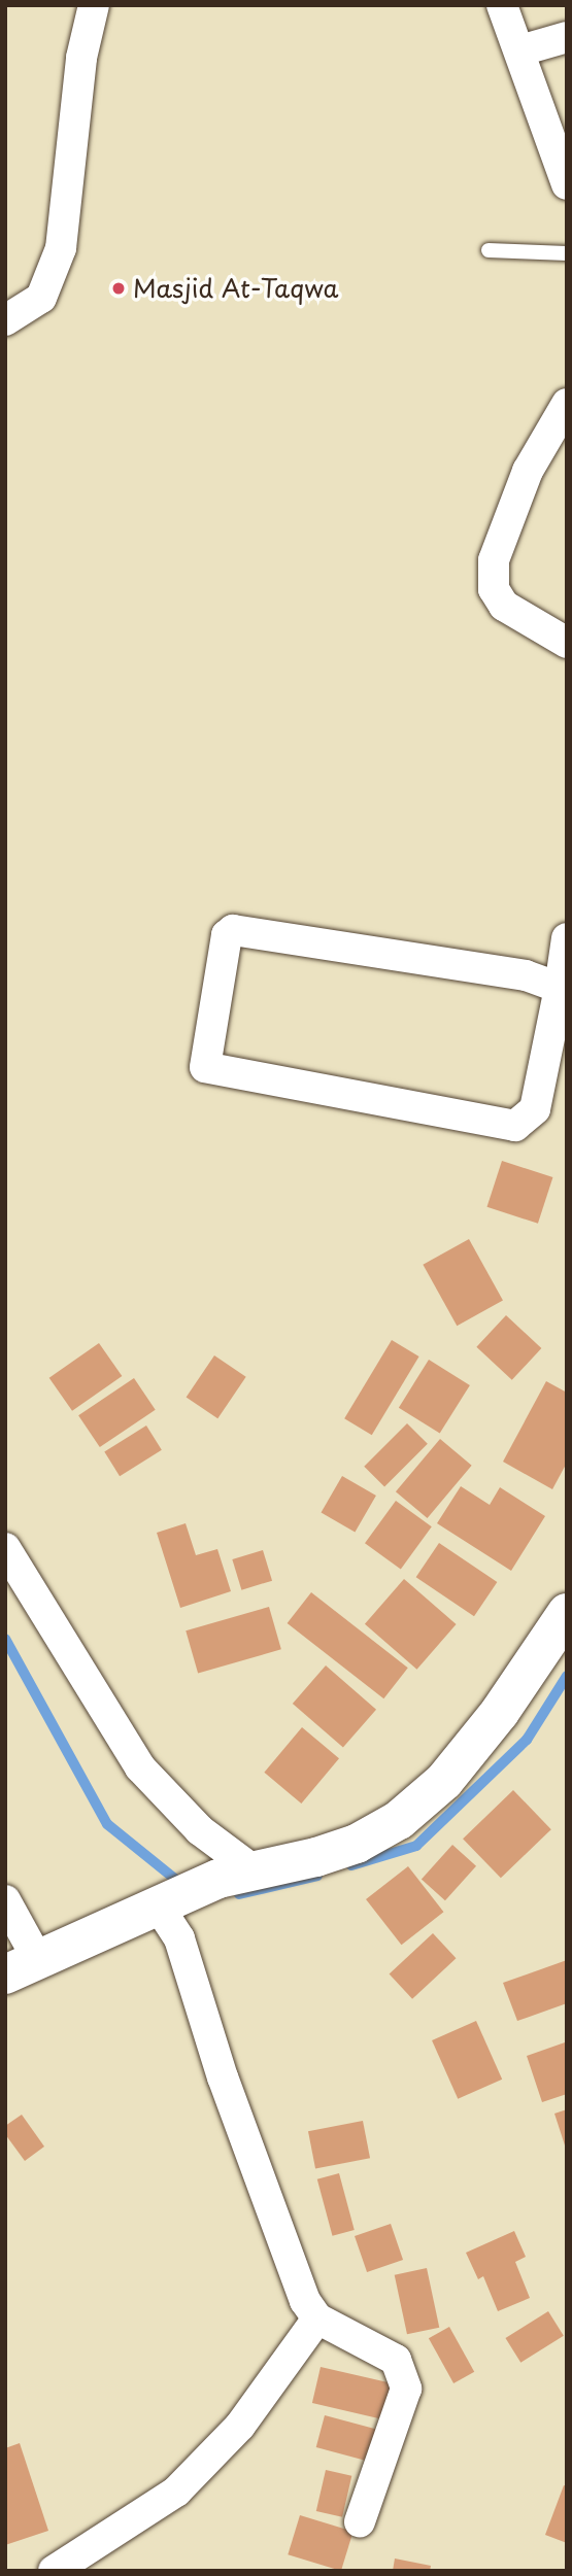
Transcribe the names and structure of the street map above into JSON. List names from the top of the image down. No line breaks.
{"places":["Masjid At-Taqwa"]}
